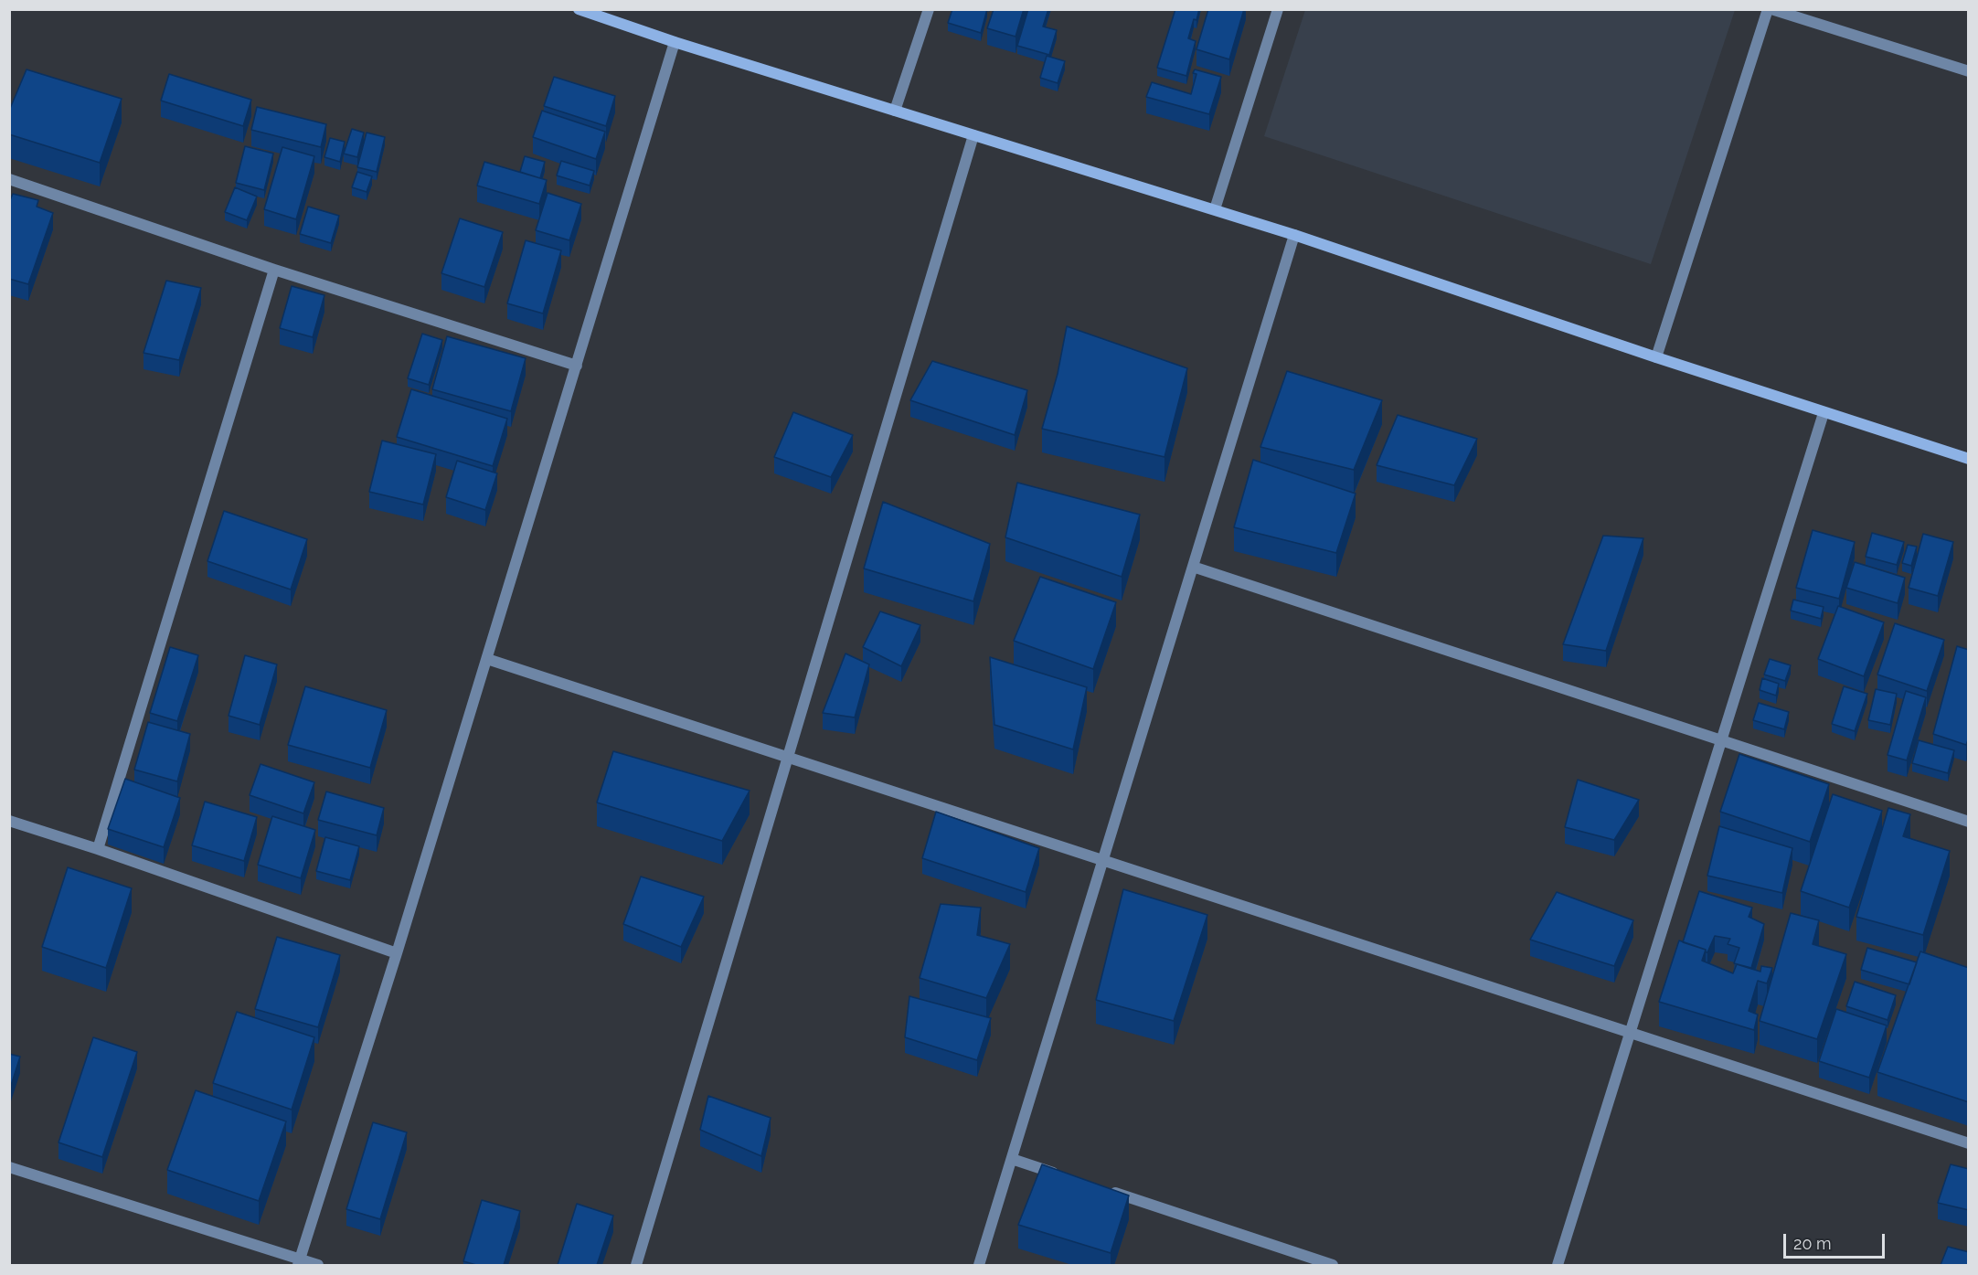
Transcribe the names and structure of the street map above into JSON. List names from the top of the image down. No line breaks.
{"scale_bar":"20 m"}
